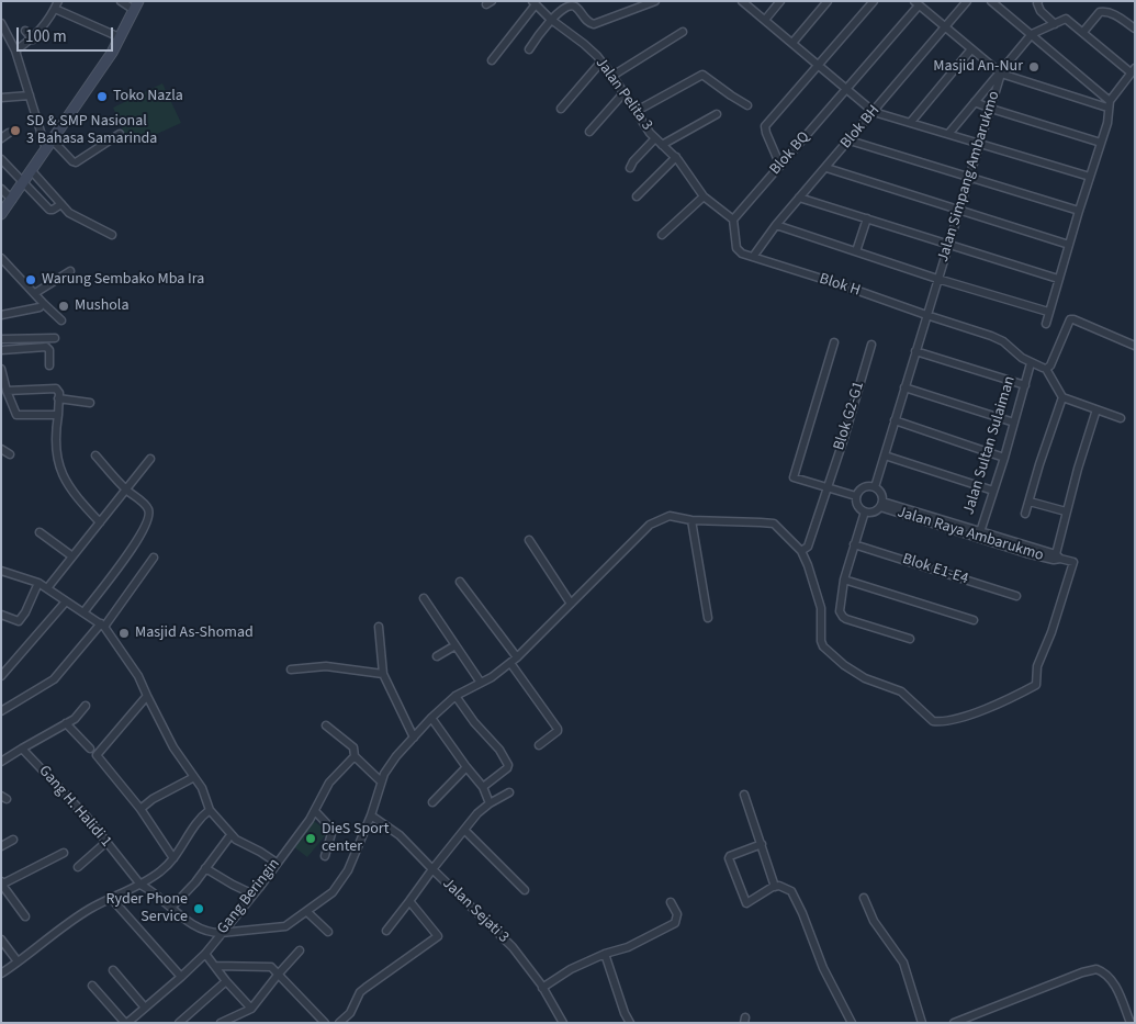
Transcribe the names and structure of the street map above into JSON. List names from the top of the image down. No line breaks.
{"streets":{"street":["Jalan Pelita 3","Blok BH","Blok BQ","Jalan Simpang Ambarukmo","Blok H","Blok G2-G1","Jalan Sultan Sulaiman","Jalan Raya Ambarukmo","Blok E1-E4","Gang H. Halidi 1","Gang Beringin","Jalan Sejati 3"]},"crossings":[["Jalan Pelita 3","Blok BQ"],["Blok BH","Blok H"],["Jalan Simpang Ambarukmo","Blok H"],["Blok H","Jalan Sultan Sulaiman"],["Blok G2-G1","Jalan Raya Ambarukmo"],["Jalan Sultan Sulaiman","Jalan Raya Ambarukmo"],["Gang H. Halidi 1","Gang Beringin"]],"places":["Masjid An-Nur","Toko Nazla","SD & SMP Nasional 3 Bahasa Samarinda","Warung Sembako Mba Ira","Mushola","Masjid As-Shomad","DieS Sport center","Ryder Phone Service"],"scale_bar":"100 m"}
